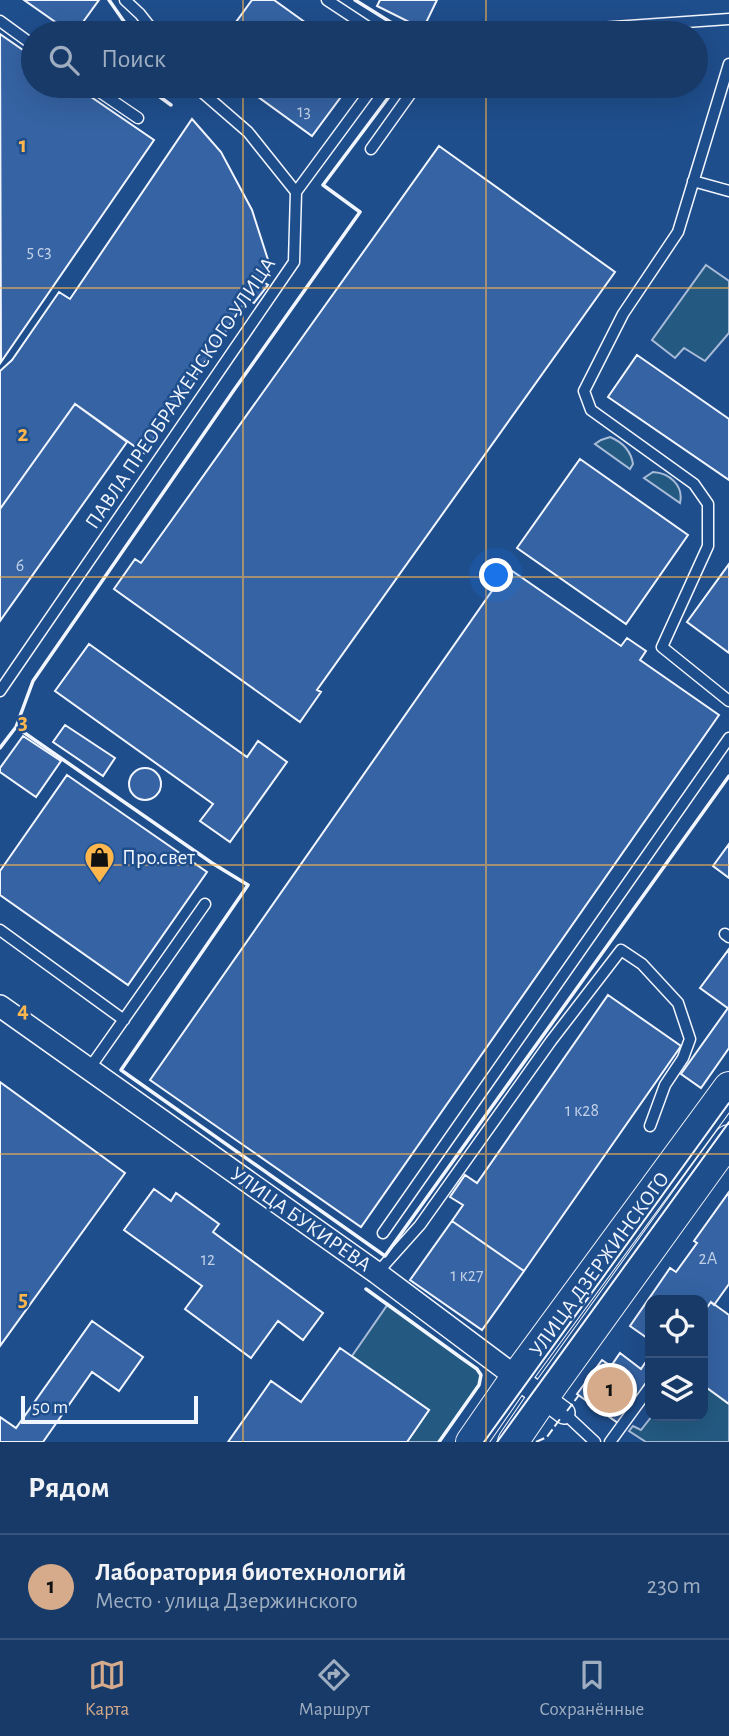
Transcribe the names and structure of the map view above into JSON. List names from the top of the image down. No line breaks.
{"streets":{"main road":["УЛИЦА ДЗЕРЖИНСКОГО"],"street":["УЛИЦА БУКИРЕВА"],"lane":["ПАВЛА ПРЕОБРАЖЕНСКОГО УЛИЦА"]},"crossings":[["УЛИЦА БУКИРЕВА","УЛИЦА ДЗЕРЖИНСКОГО"]],"places":{"shop":["Про.свет"]},"house_numbers":["13","5 с3","6","1 к28","2А","12","1 к27"],"scale_bar":"50 m","page":{"search":"Поиск","pins":"1","scale":"50 m","heading":"Рядом","list":[{"mark":"1","name":"Лаборатория биотехнологий","note":"Место · улица Дзержинского","value":"230 m"}],"nav":["Карта","Маршрут","Сохранённые"]},"grid":{"rows":["1","2","3","4","5"]}}
